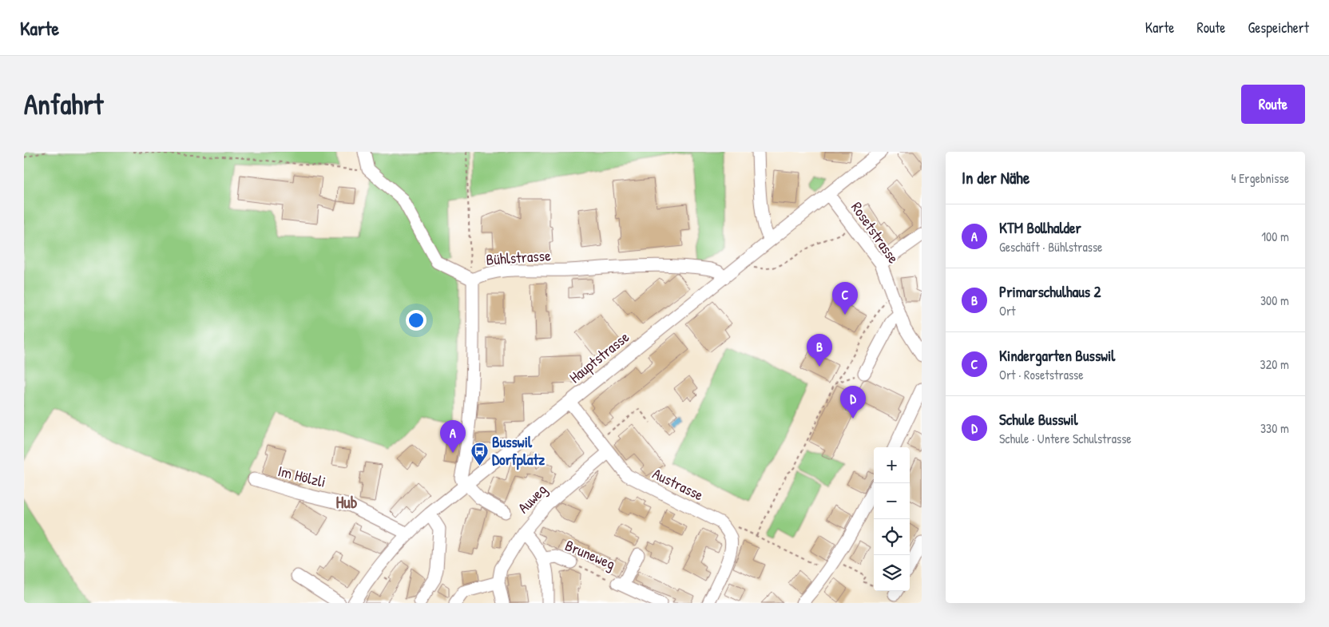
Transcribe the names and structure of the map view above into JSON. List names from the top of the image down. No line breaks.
{"streets":{"street":["Rosetstrasse","Bühlstrasse","Hauptstrasse","Im Hölzli","Austrasse","Auweg","Bruneweg"]},"crossings":[["Rosetstrasse","Hauptstrasse"],["Bühlstrasse","Hauptstrasse"],["Hauptstrasse","Im Hölzli"],["Hauptstrasse","Austrasse"],["Austrasse","Auweg"]],"districts":["Hub"],"places":{"bus stop":["Busswil Dorfplatz"]},"page":{"header":"Karte","nav":["Karte","Route","Gespeichert"],"buttons":"Route","title":"Anfahrt","heading":["In der Nähe","4 Ergebnisse"],"list":[{"mark":"A","name":"KTM Bollhalder","note":"Geschäft · Bühlstrasse","value":"100 m"},{"mark":"B","name":"Primarschulhaus 2","note":"Ort","value":"300 m"},{"mark":"C","name":"Kindergarten Busswil","note":"Ort · Rosetstrasse","value":"320 m"},{"mark":"D","name":"Schule Busswil","note":"Schule · Untere Schulstrasse","value":"330 m"}],"pins":["C","B","D","A"],"map_buttons":["+","−"]}}
